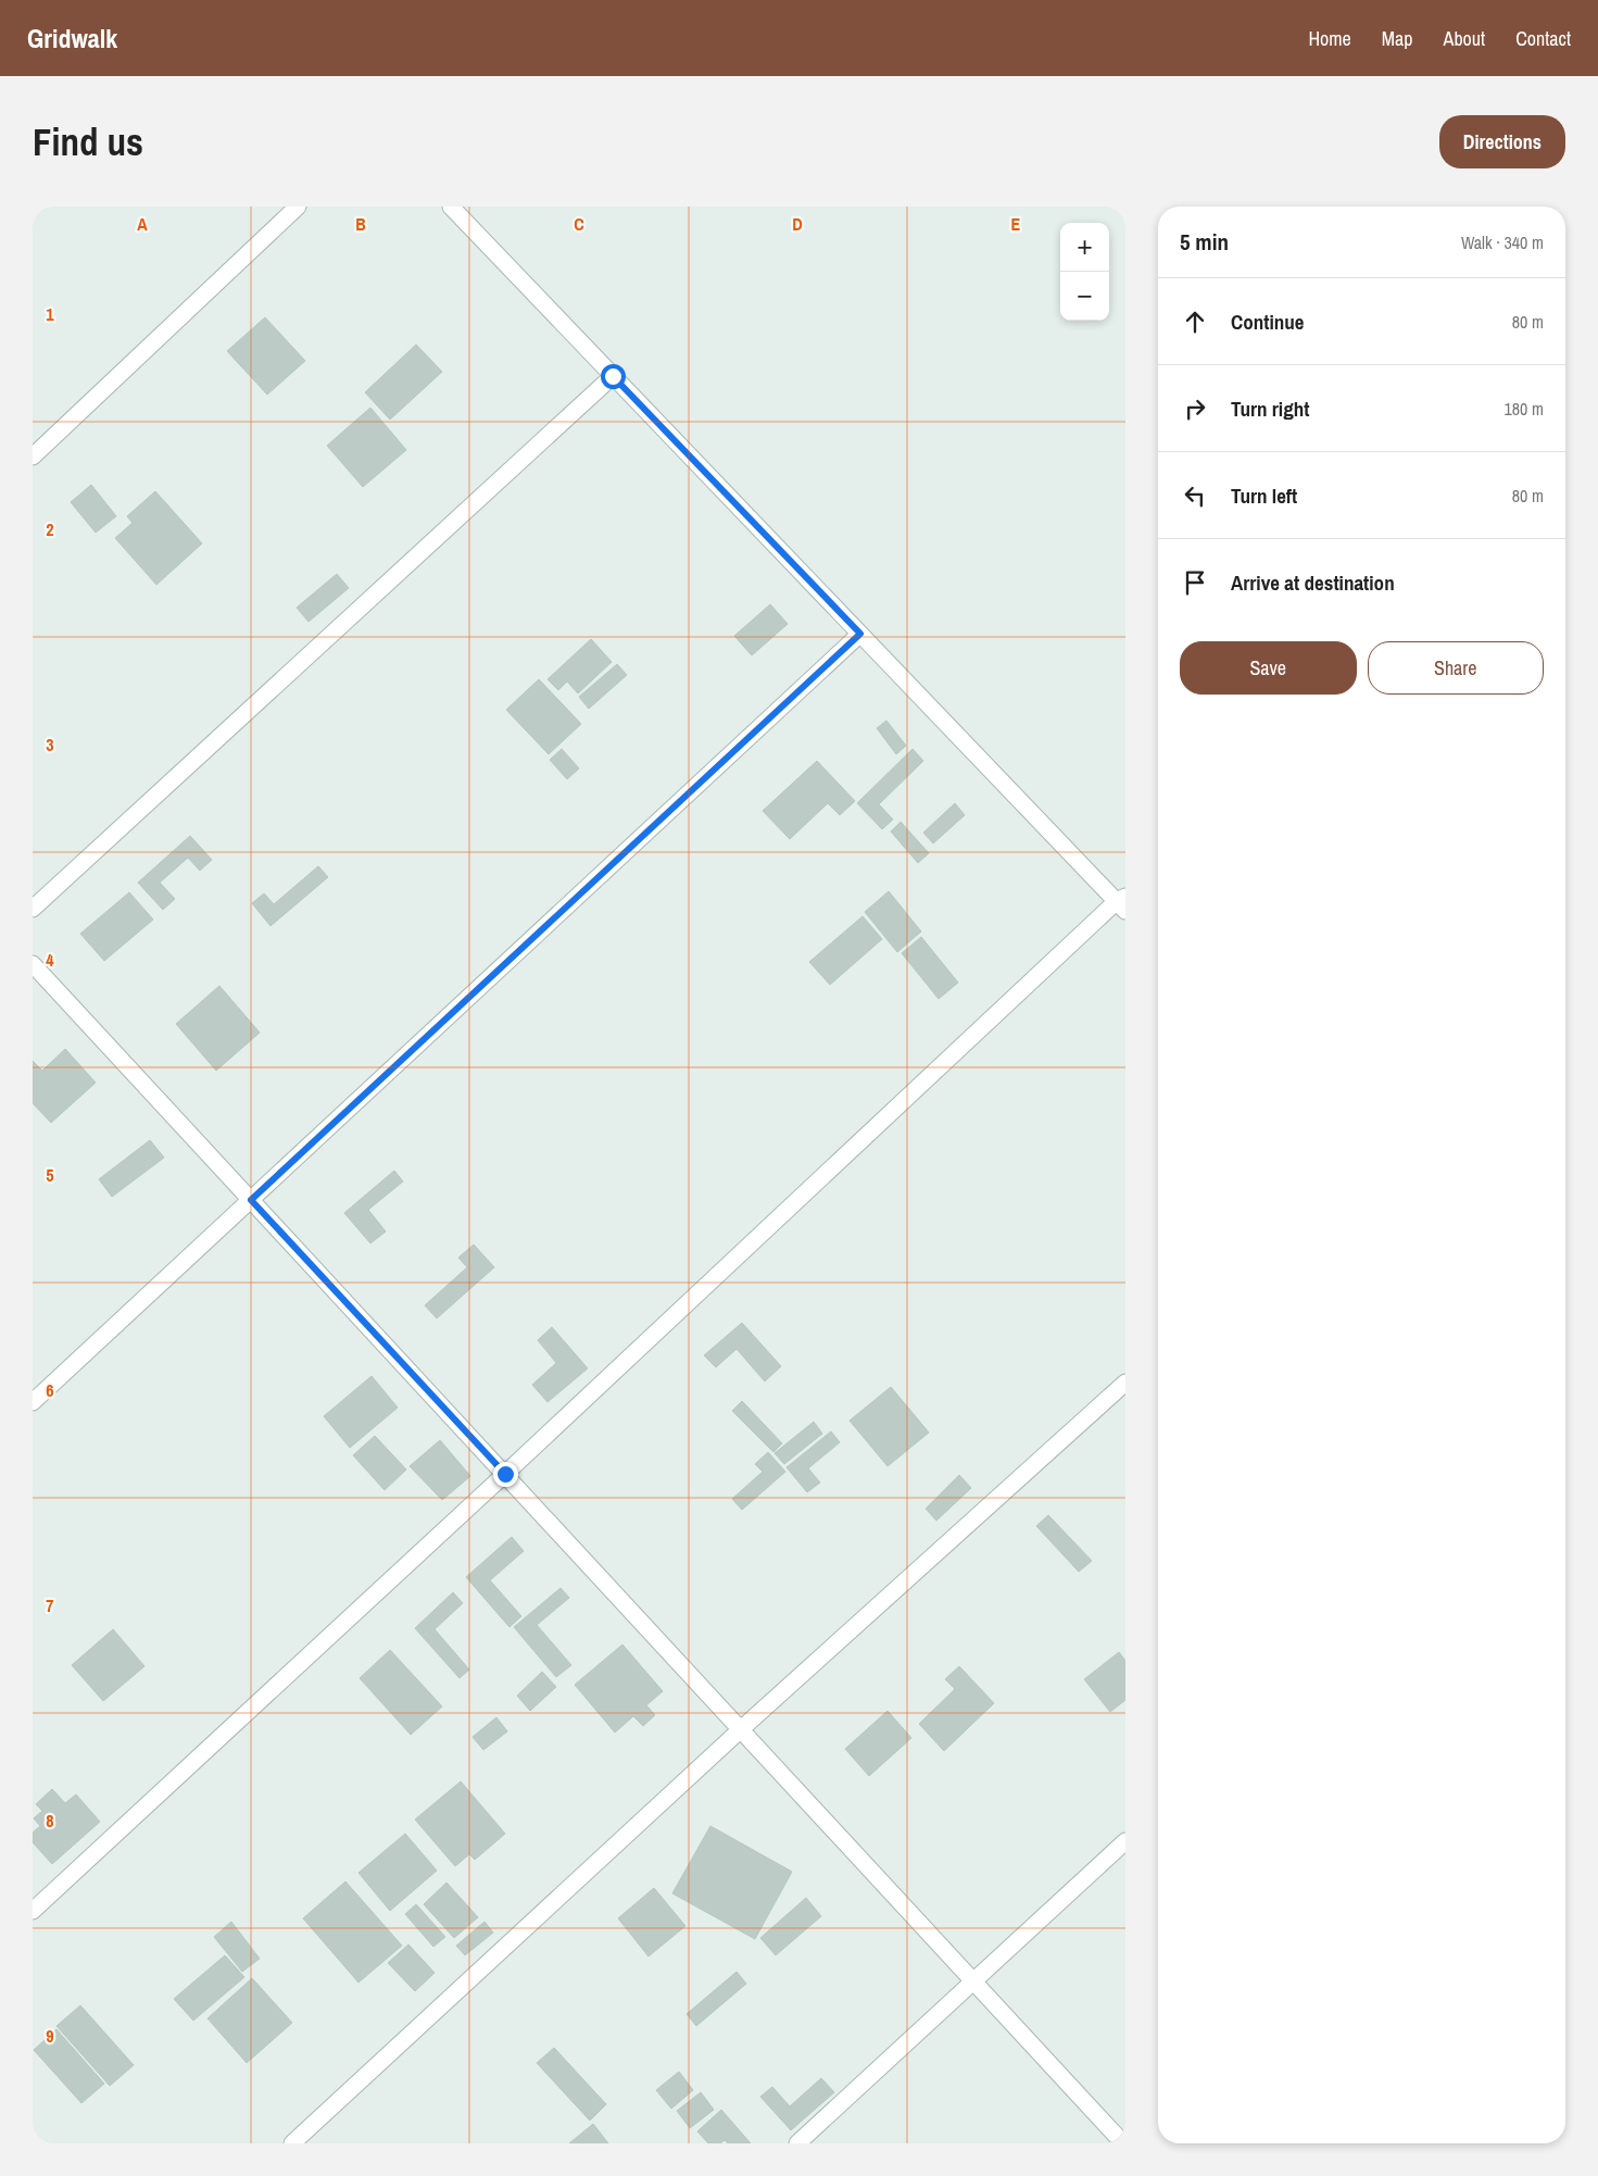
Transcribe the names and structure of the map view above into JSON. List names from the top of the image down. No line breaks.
{"page":{"header":"Gridwalk","nav":["Home","Map","About","Contact"],"buttons":["Directions",["Save","Share"]],"title":"Find us","heading":["5 min","Walk · 340 m"],"map_buttons":["+","−"],"list":[["Continue","80 m"],["Turn right","180 m"],["Turn left","80 m"],"Arrive at destination"]},"grid":{"columns":["A","B","C","D","E"],"rows":["1","2","3","4","5","6","7","8","9"]}}
